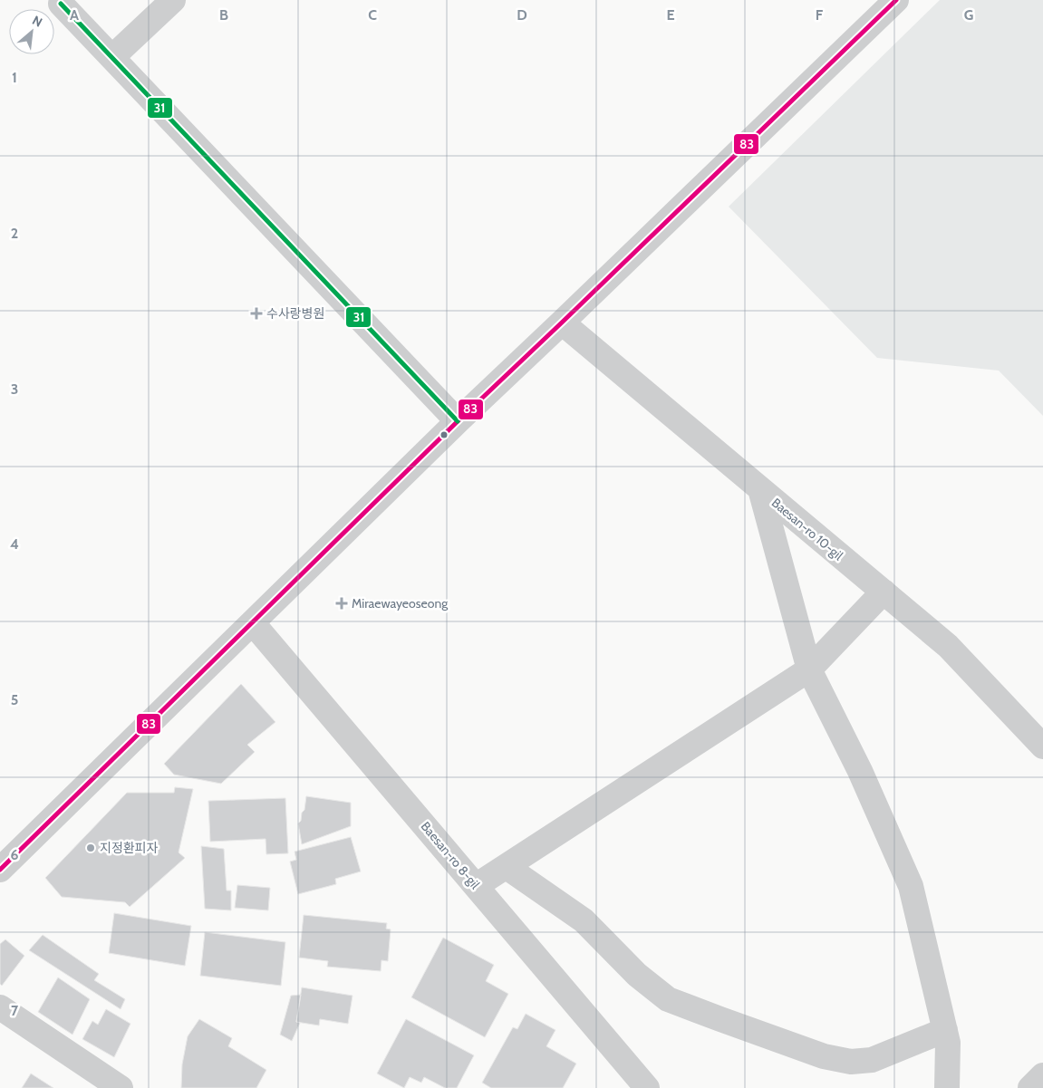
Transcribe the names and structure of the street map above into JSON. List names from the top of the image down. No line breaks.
{"streets":{"street":["Baesan-ro 10-gil","Baesan-ro 8-gil"]},"places":{"health":["수사랑병원","Miraewayeoseong"],"other":["지정환피자"]},"lines":["transit line 83","transit line 31"],"north":"top right","grid":{"columns":["A","B","C","D","E","F","G"],"rows":["1","2","3","4","5","6","7"]}}
